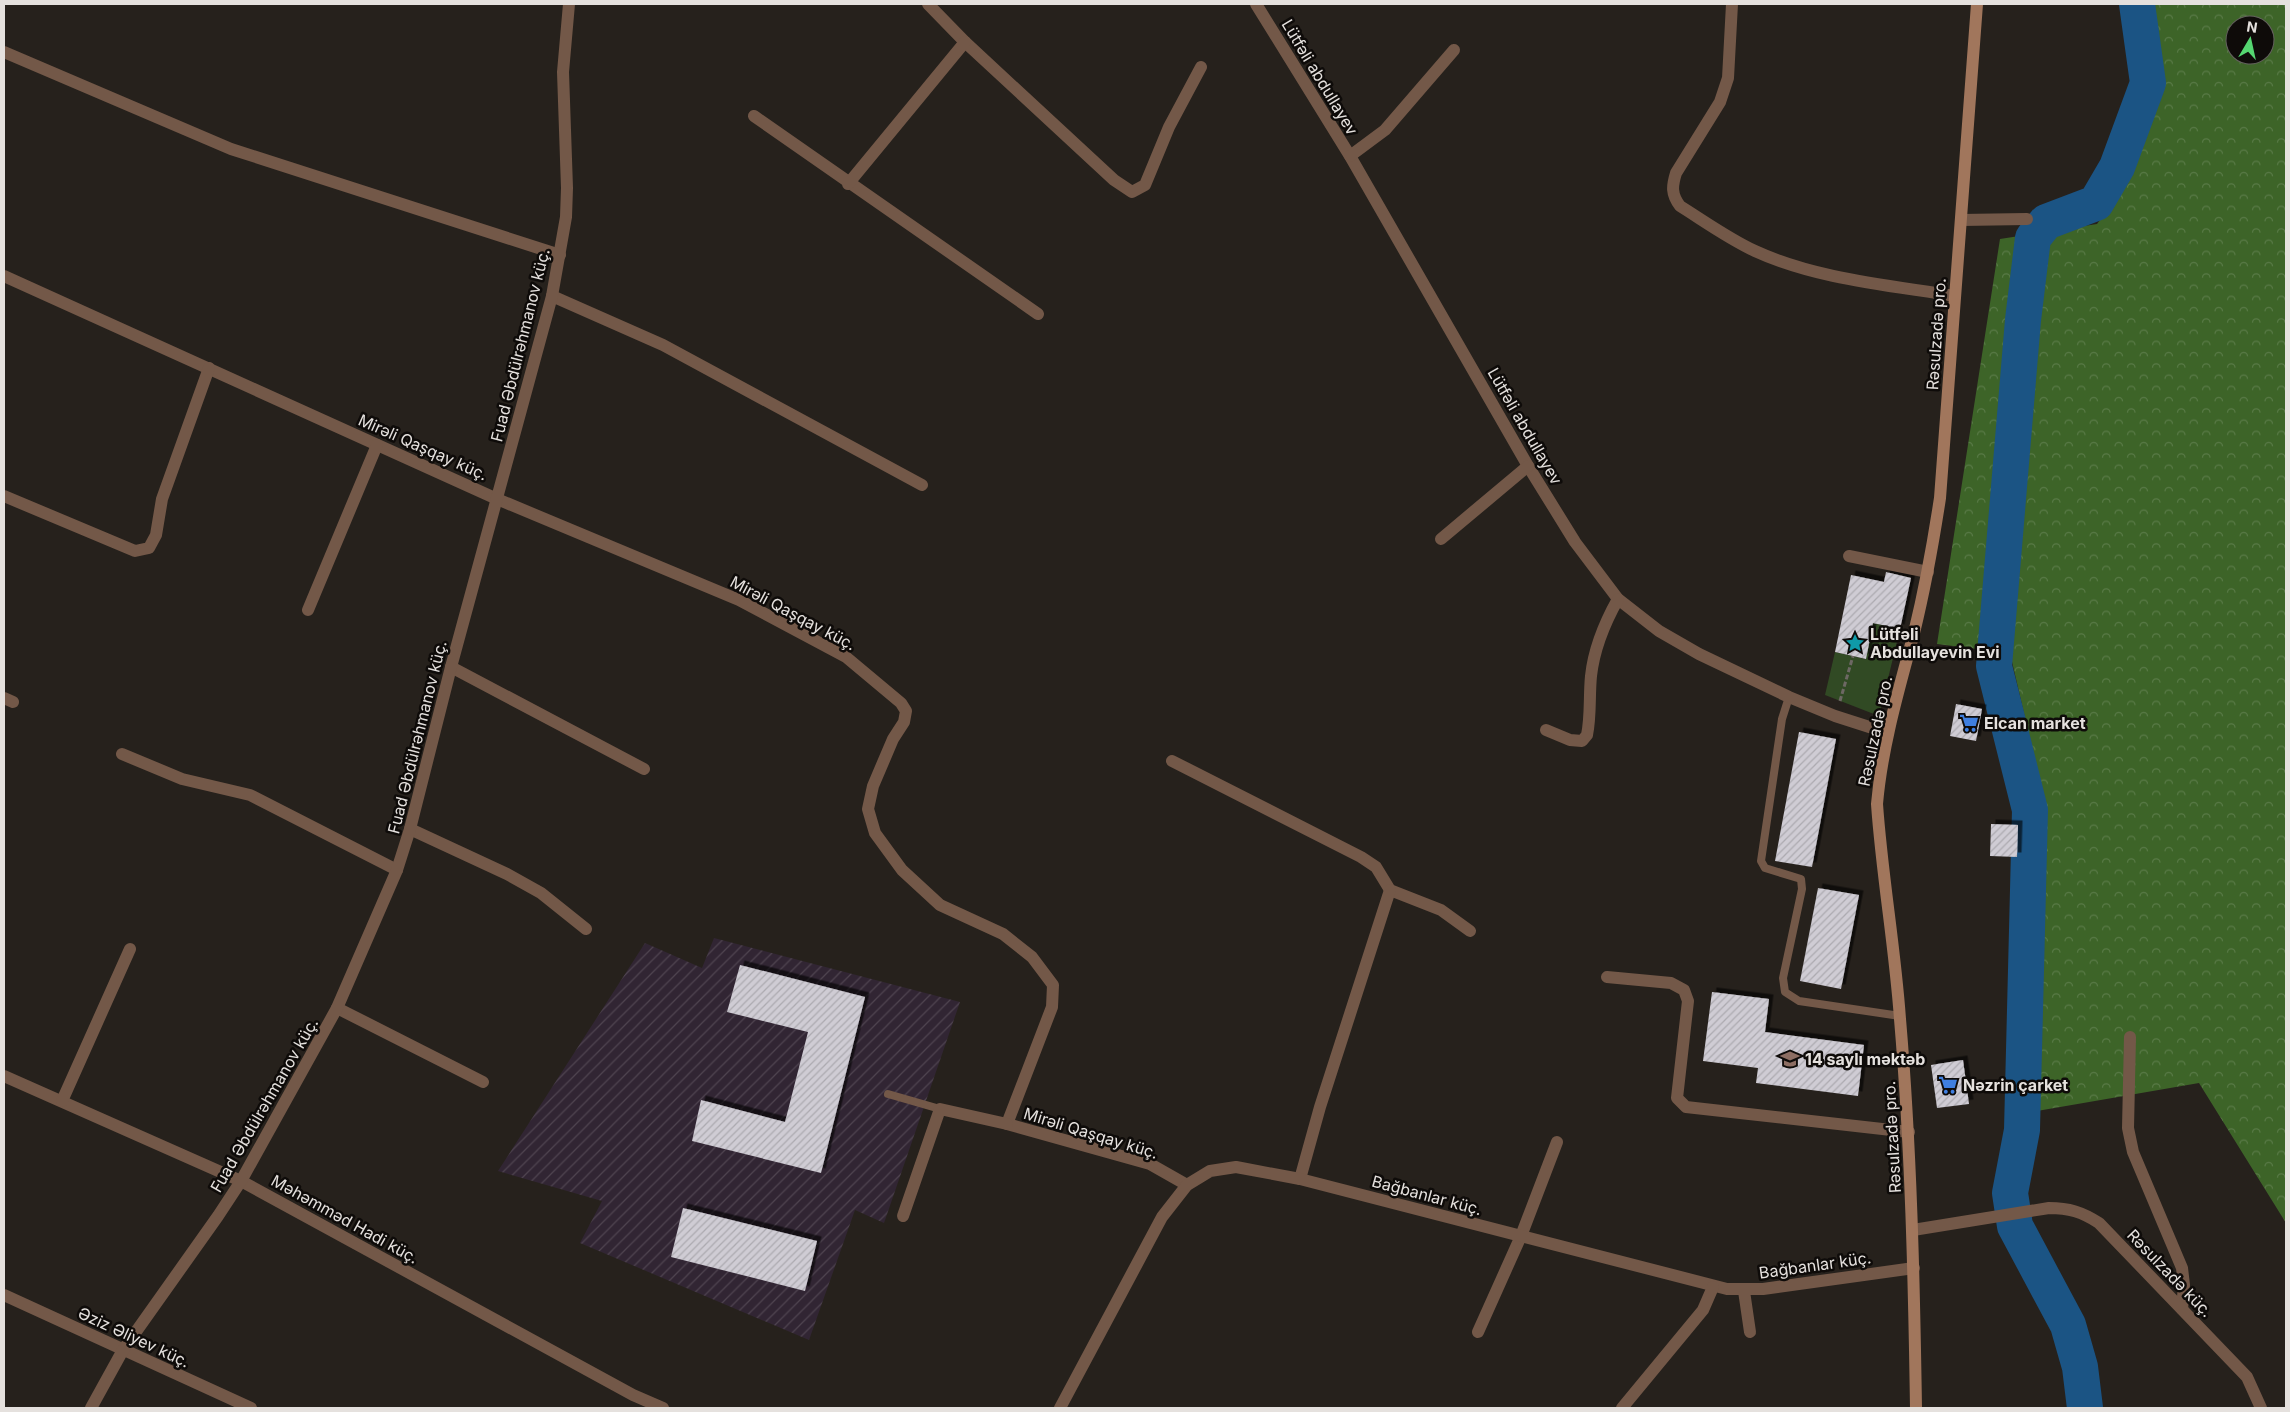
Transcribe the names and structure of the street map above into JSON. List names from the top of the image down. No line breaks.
{"streets":{"street":["Lütfəli abdullayev","Rəsulzadə pro.","Fuad Əbdülrəhmanov küç.","Mirəli Qaşqay küç.","Bağbanlar küç.","Məhəmməd Hadi küç.","Rəsulzadə küç.","Əziz Əliyev küç."]},"crossings":[["Lütfəli abdullayev","Rəsulzadə pro."],["Rəsulzadə pro.","Bağbanlar küç."],["Rəsulzadə pro.","Rəsulzadə küç."],["Fuad Əbdülrəhmanov küç.","Mirəli Qaşqay küç."],["Fuad Əbdülrəhmanov küç.","Məhəmməd Hadi küç."],["Fuad Əbdülrəhmanov küç.","Əziz Əliyev küç."],["Mirəli Qaşqay küç.","Bağbanlar küç."]],"places":{"place":["Lütfəli Abdullayevin Evi"],"supermarket":["Elcan market","Nəzrin çarket"],"school or university":["14 saylı məktəb"]},"north":"top"}
